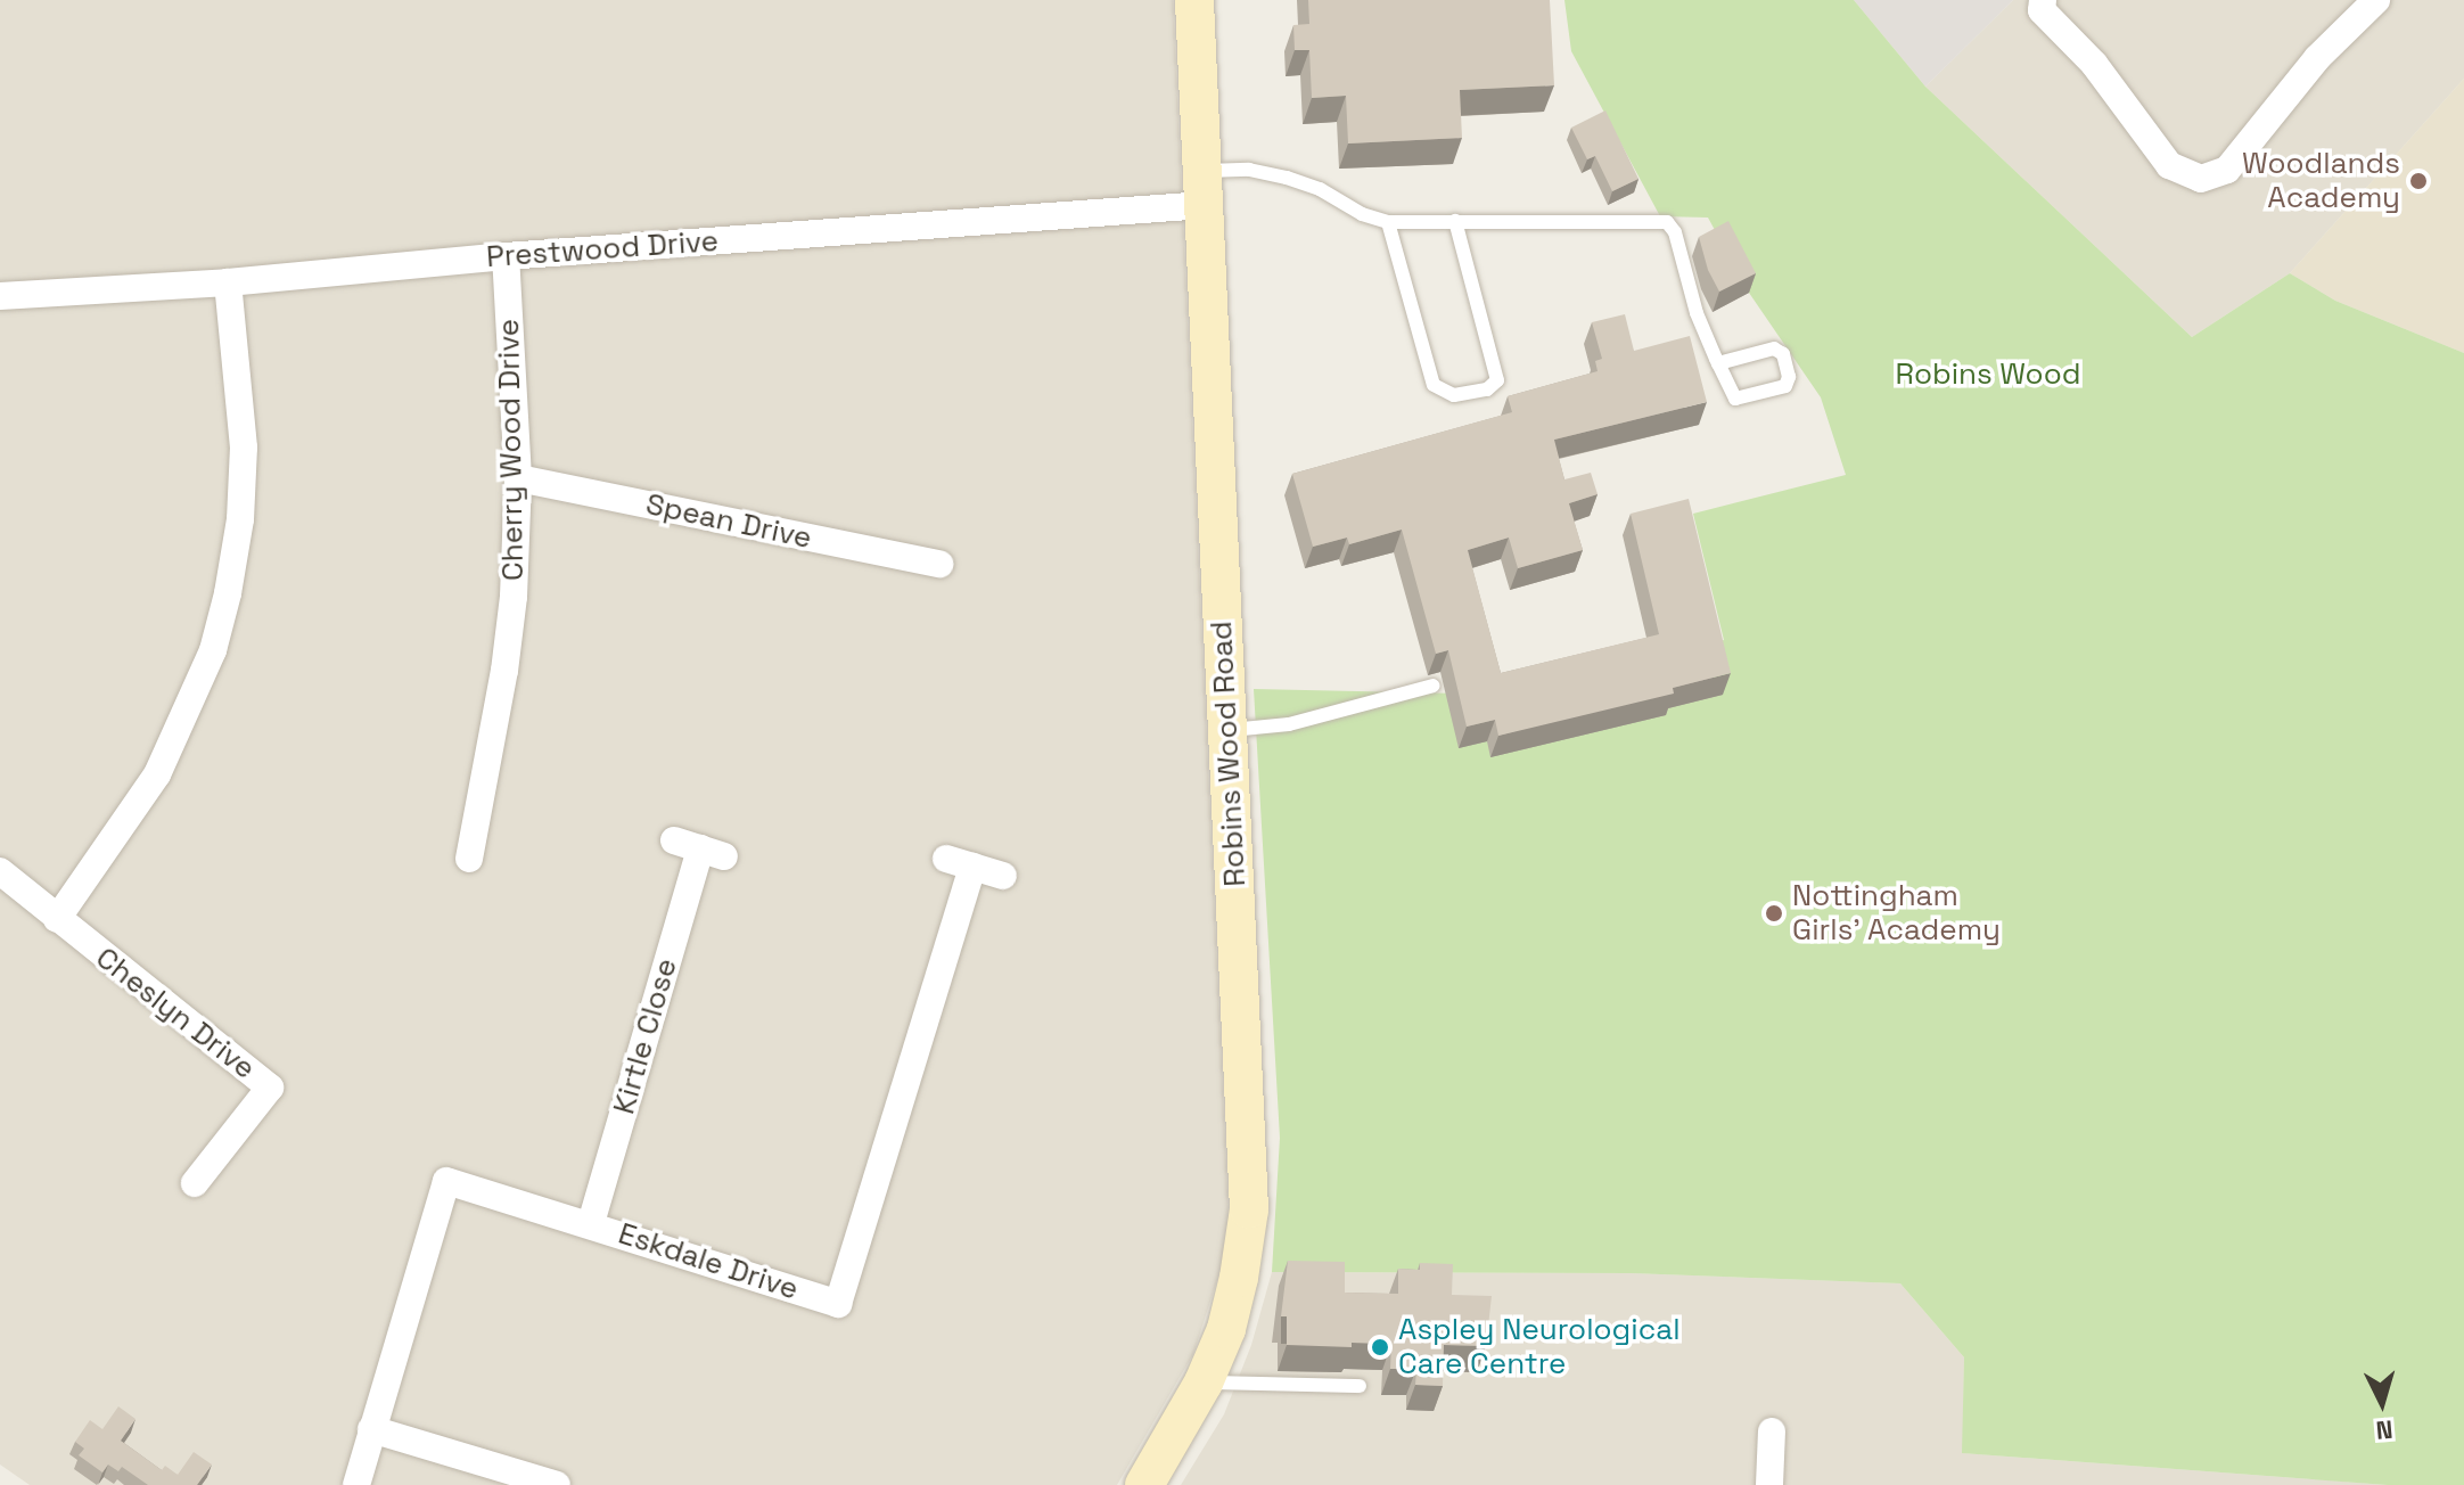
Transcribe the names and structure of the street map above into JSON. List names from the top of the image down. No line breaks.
{"streets":{"street":["Prestwood Drive","Cherry Wood Drive","Spean Drive","Robins Wood Road","Cheslyn Drive","Kirtle Close","Eskdale Drive"]},"crossings":[["Prestwood Drive","Cherry Wood Drive"],["Prestwood Drive","Robins Wood Road"],["Cherry Wood Drive","Spean Drive"],["Kirtle Close","Eskdale Drive"]],"parks":["Robins Wood"],"places":["Woodlands Academy","Nottingham Girls' Academy","Aspley Neurological Care Centre"],"north":"bottom"}
